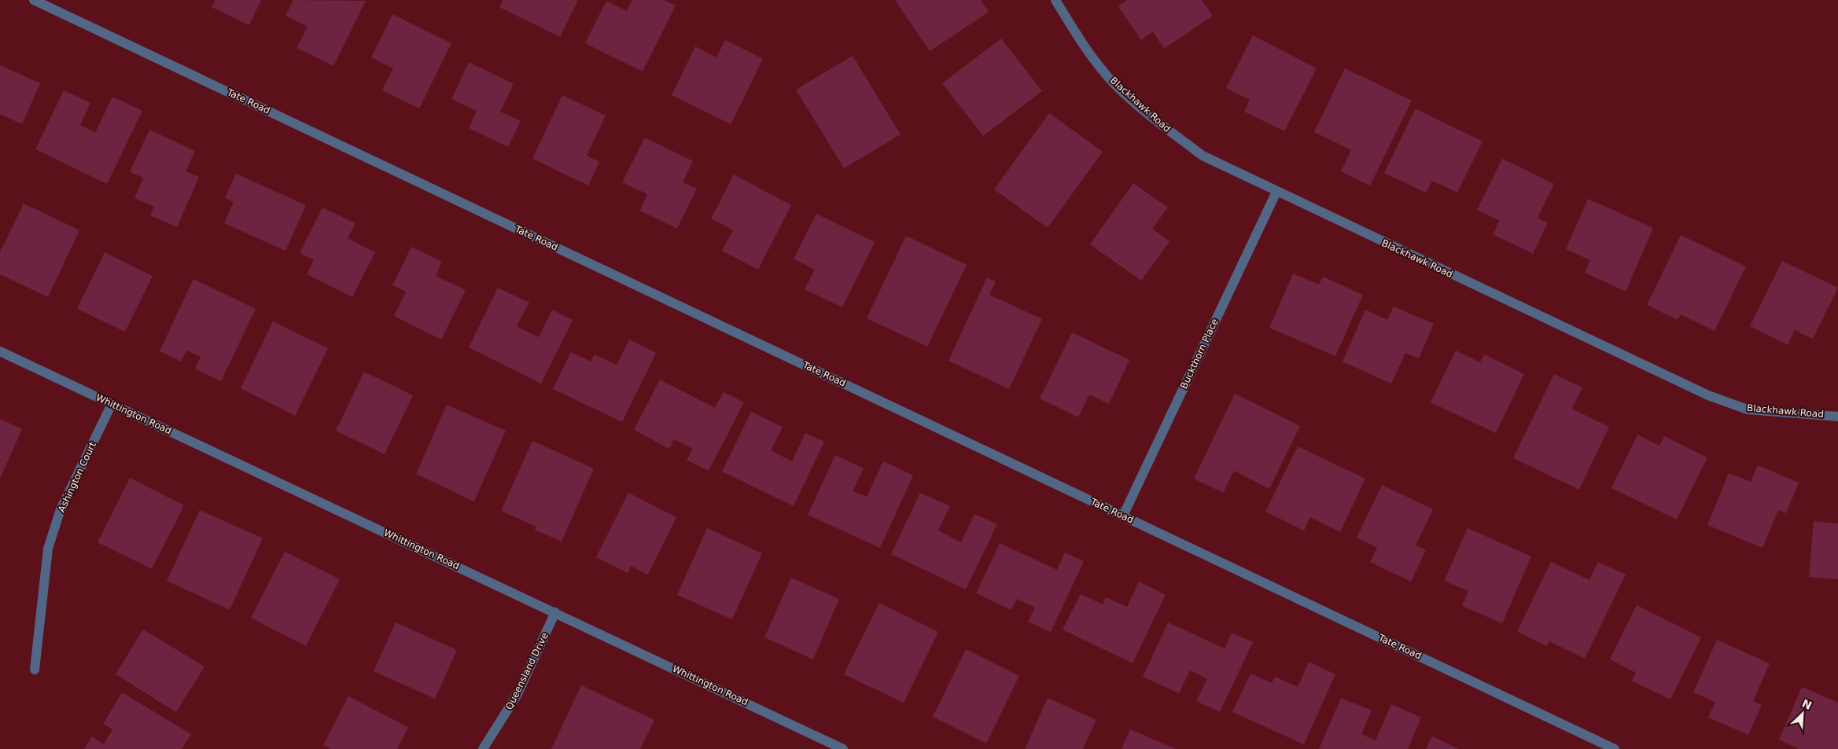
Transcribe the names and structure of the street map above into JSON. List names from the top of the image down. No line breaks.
{"streets":{"street":["Tate Road","Blackhawk Road","Buckthorn Place","Whittington Road","Ashington Court","Queensland Drive"]},"crossings":[["Tate Road","Buckthorn Place"],["Blackhawk Road","Buckthorn Place"],["Whittington Road","Ashington Court"],["Whittington Road","Queensland Drive"]],"north":"top right"}
